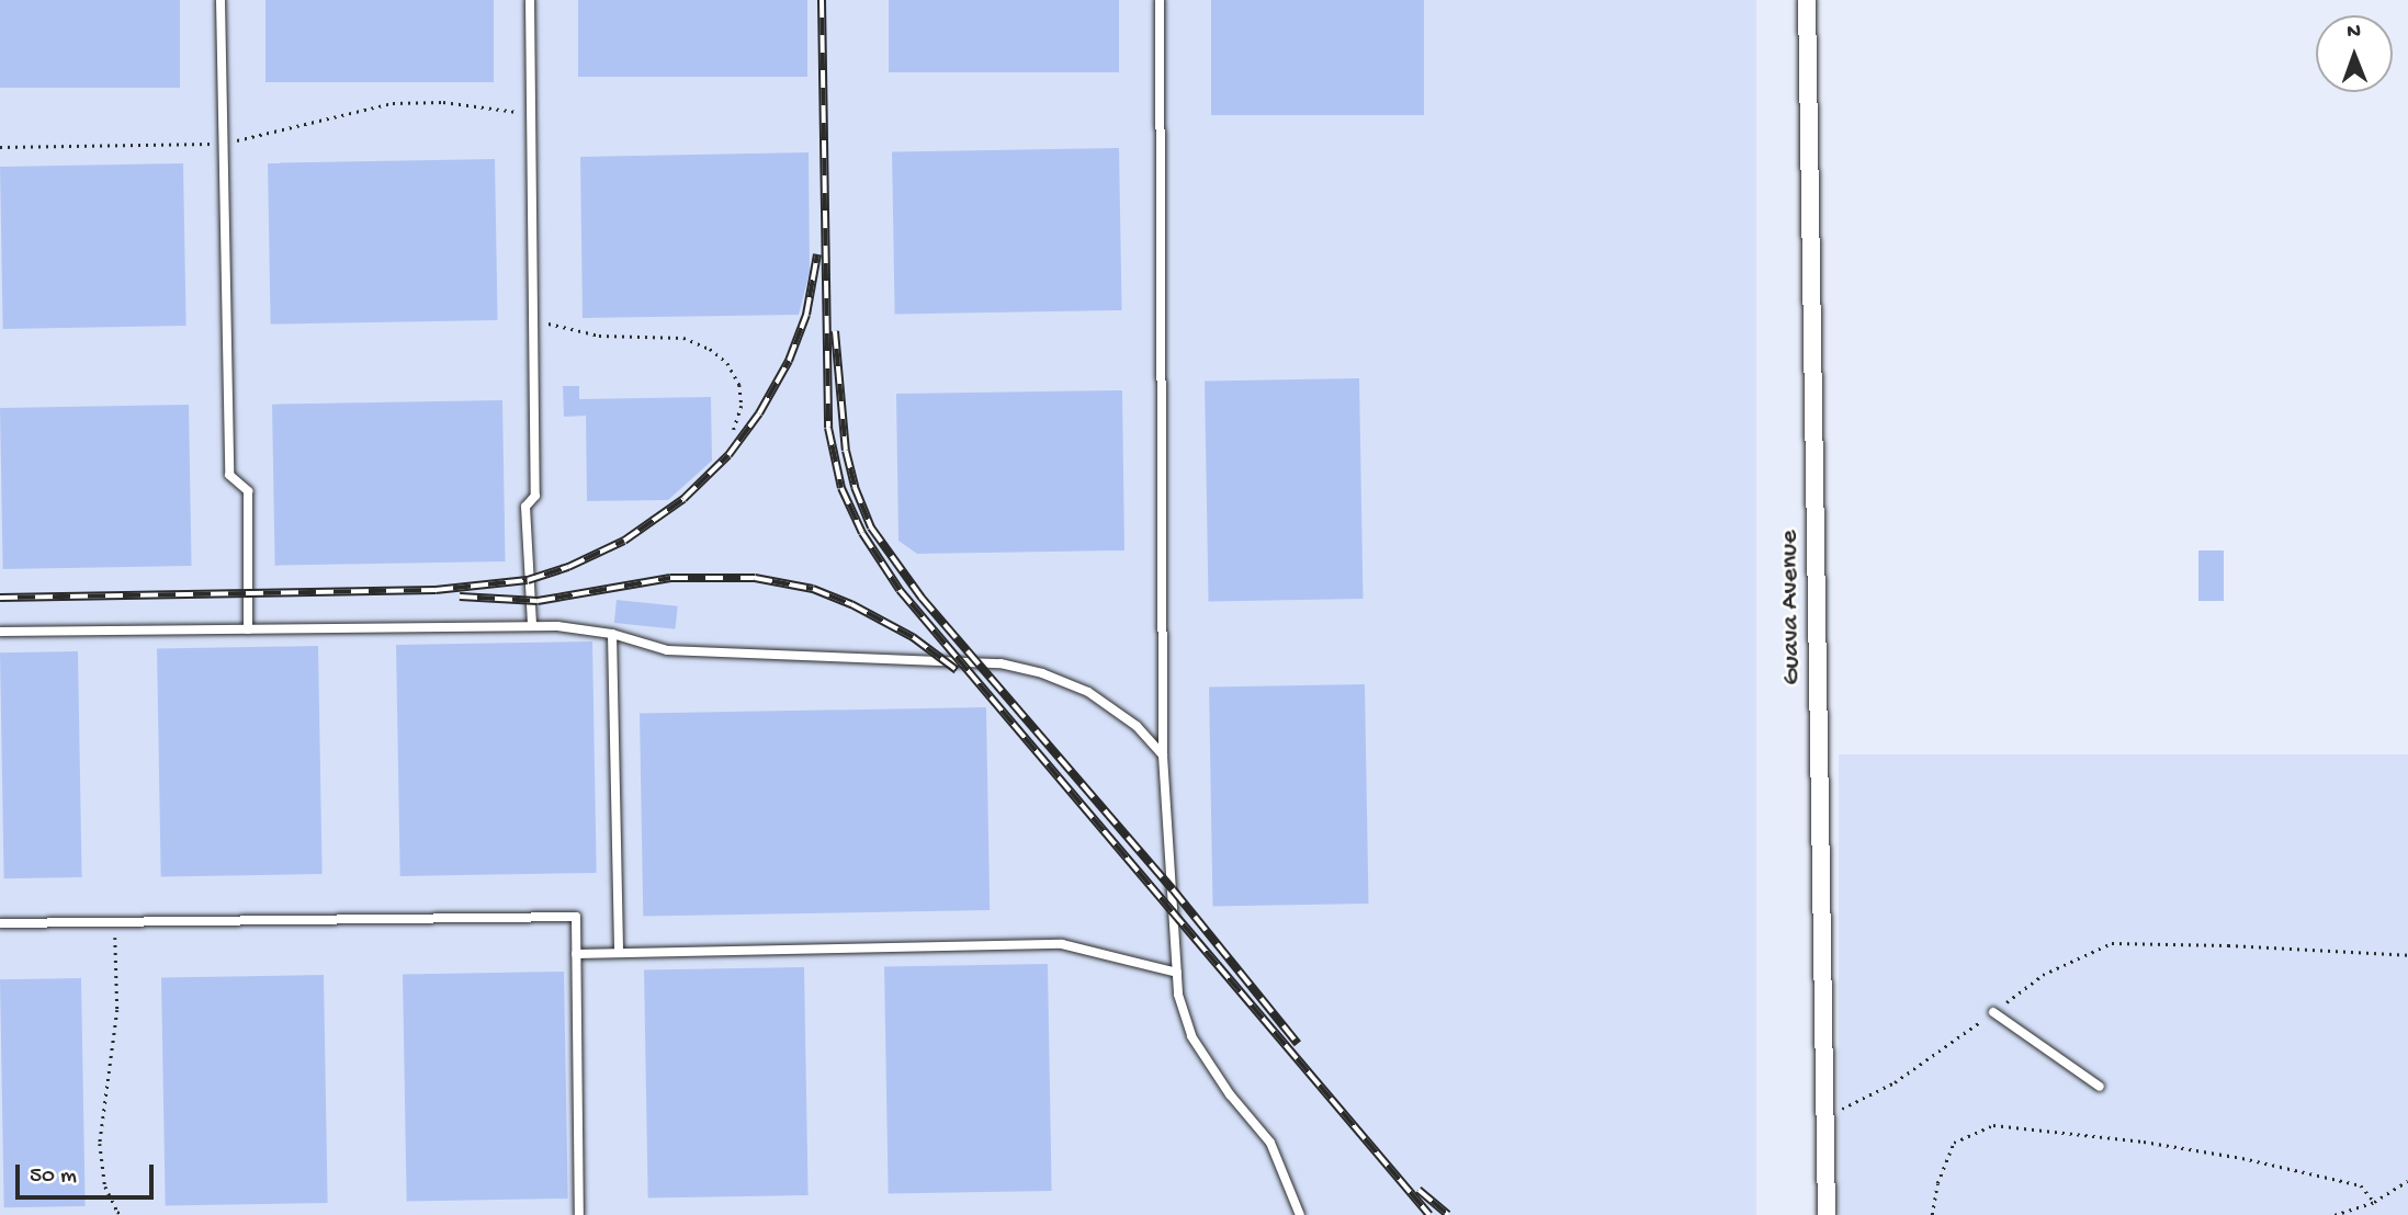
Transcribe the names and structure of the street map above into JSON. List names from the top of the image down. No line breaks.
{"streets":{"street":["Guava Avenue"]},"scale_bar":"50 m","north":"top"}
